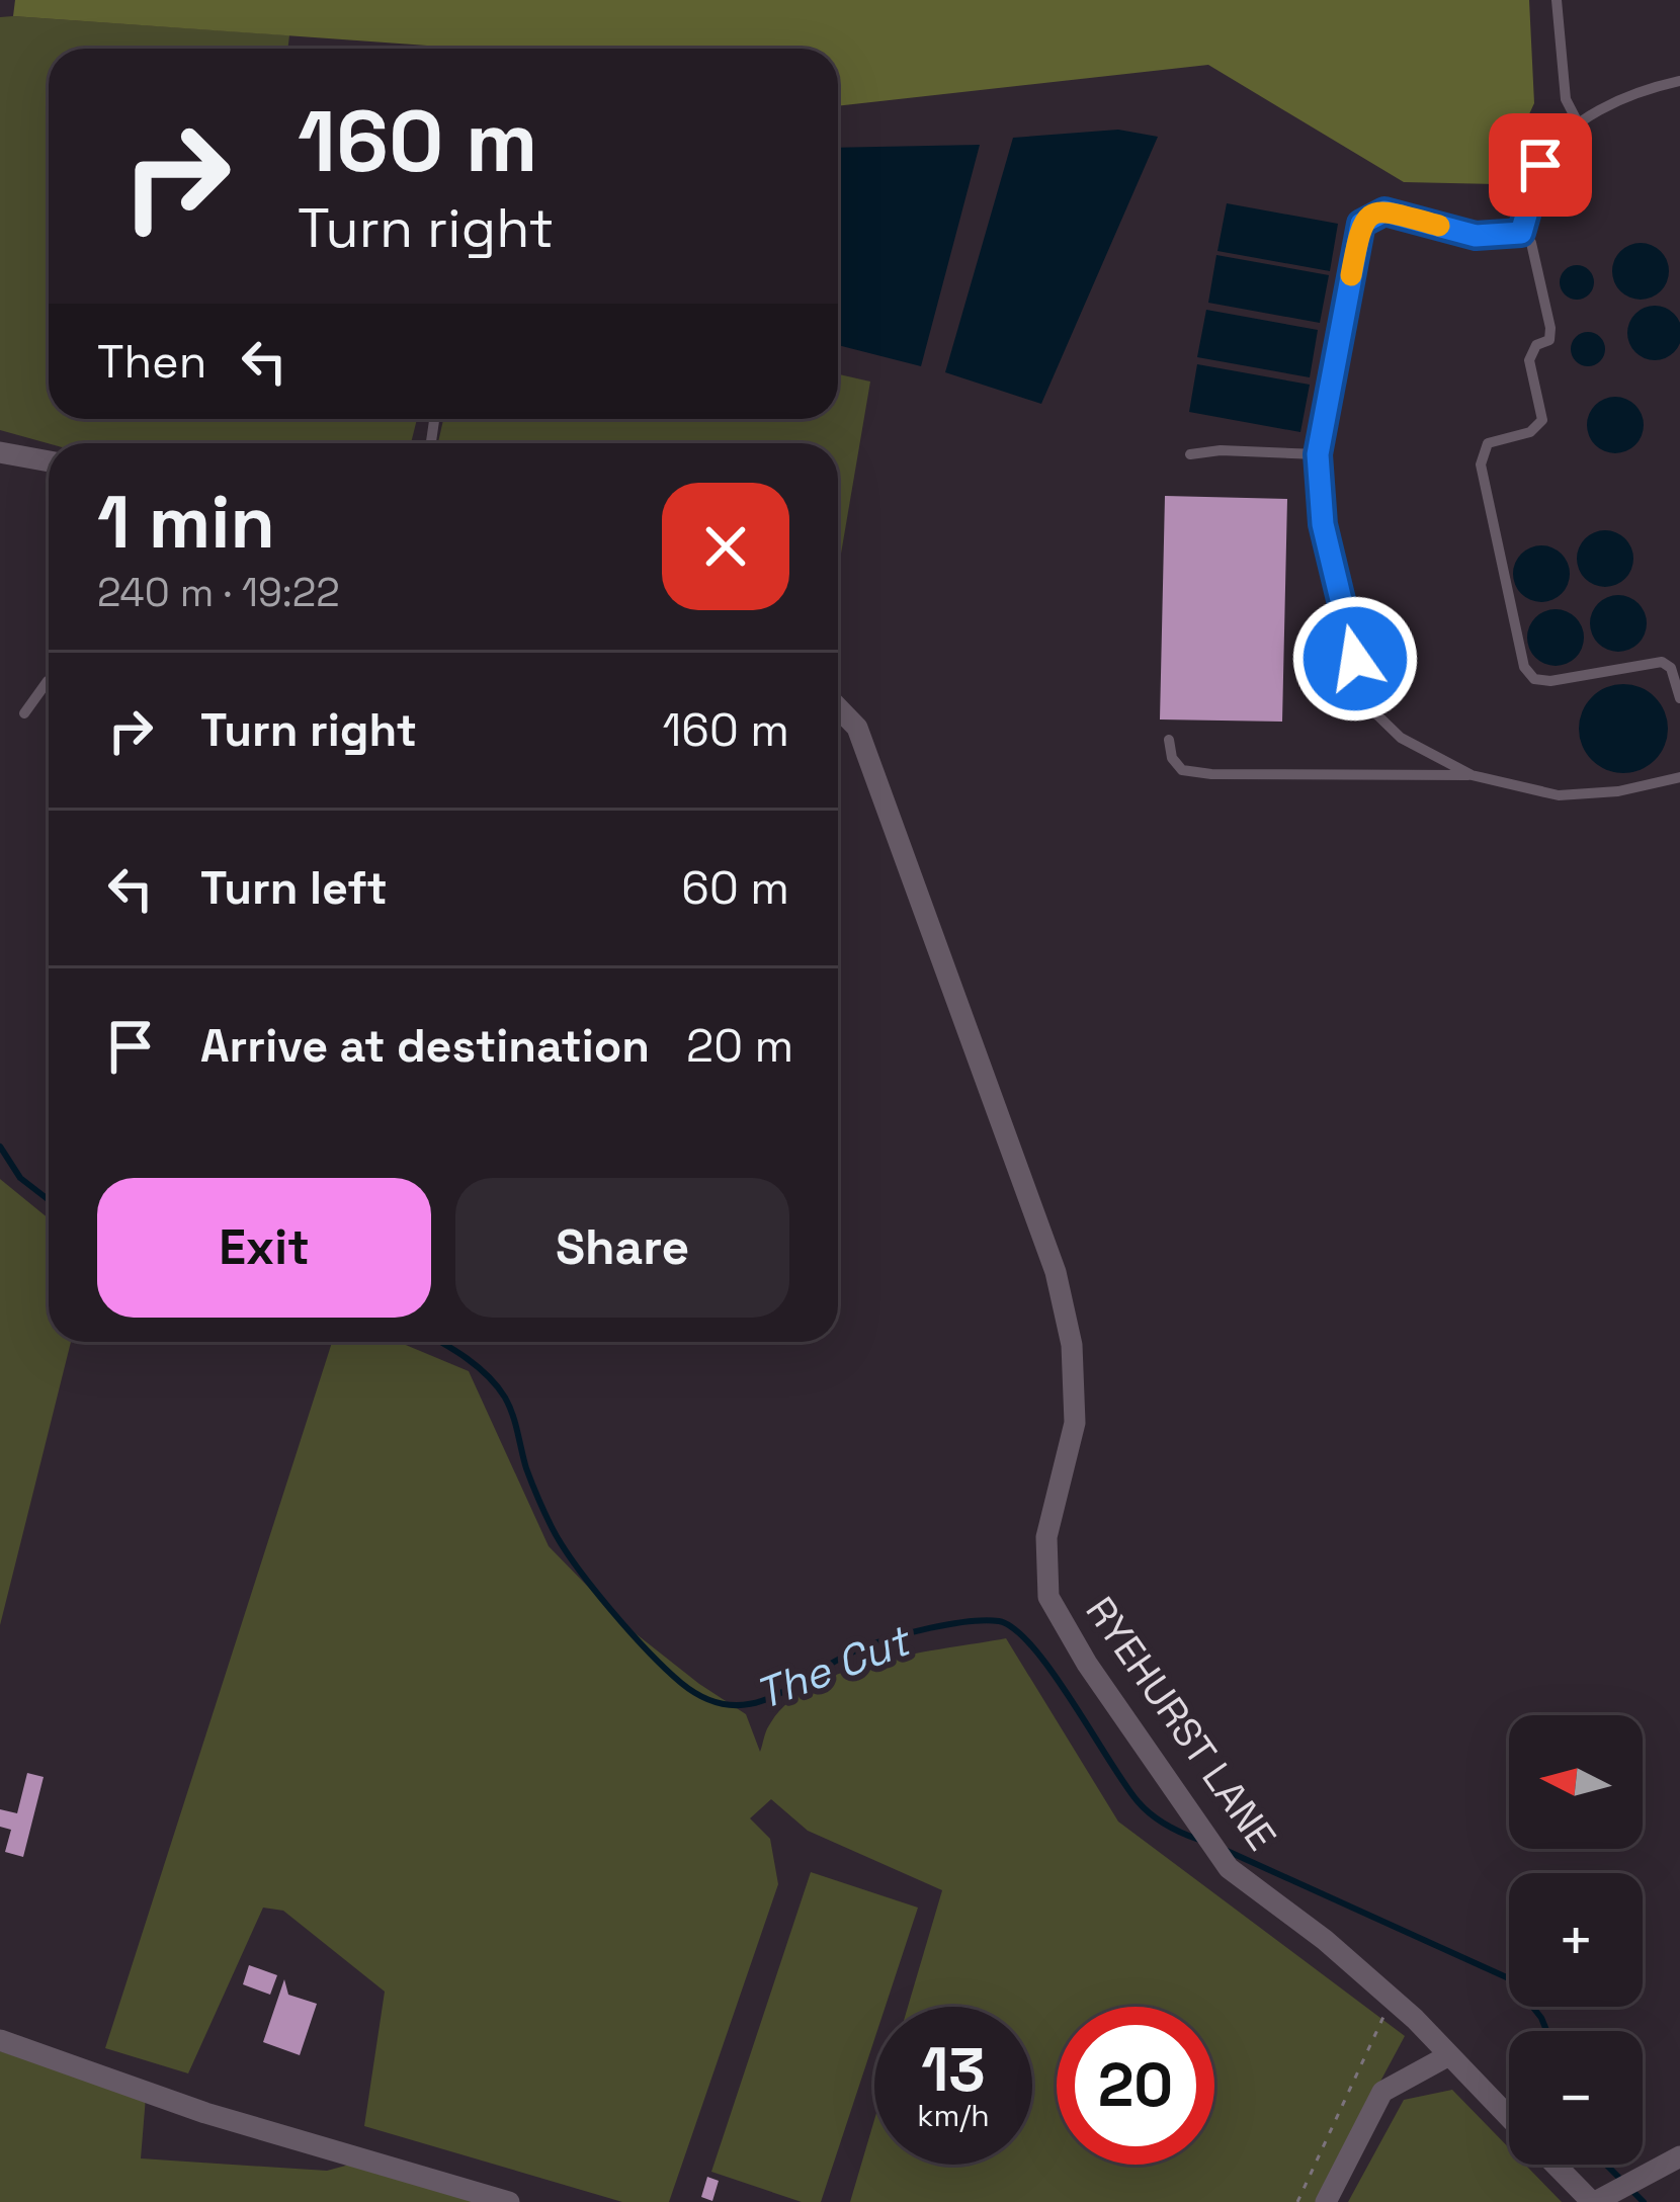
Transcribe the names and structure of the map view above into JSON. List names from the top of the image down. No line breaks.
{"streets":{"street":["RYEHURST LANE"]},"water":["The Cut"],"north":"left","page":{"turn":["160 m","Turn right"],"then":"Then","heading":["1 min","240 m · 19:22"],"list":[{"name":"Turn right","value":"160 m"},{"name":"Turn left","value":"60 m"},{"name":"Arrive at destination","value":"20 m"}],"buttons":["Exit","Share"],"map_buttons":["+","−"],"speed":"13 km/h","limit":"20"}}
